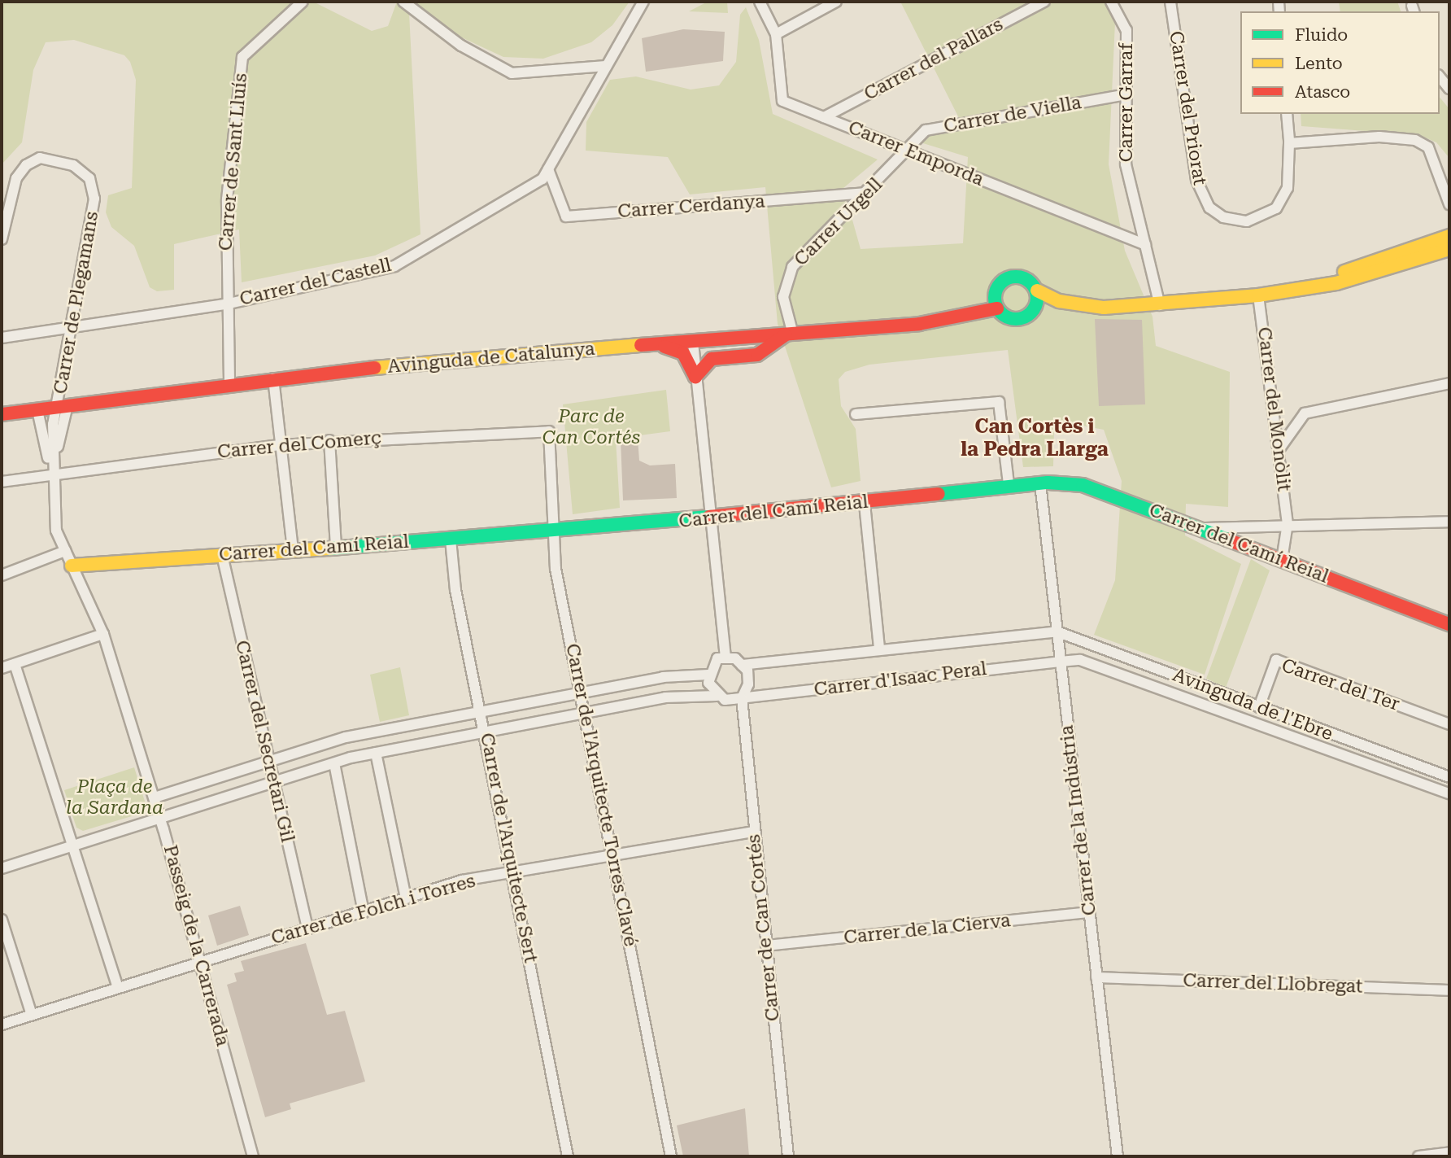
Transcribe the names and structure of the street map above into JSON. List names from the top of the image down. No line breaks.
{"streets":{"street":["Carrer del Pallars","Carrer Garraf","Carrer del Priorat","Carrer de Viella","Carrer Emporda","Carrer de Sant Lluís","Carrer Cerdanya","Carrer Urgell","Carrer del Castell","Carrer de Plegamans","Avinguda de Catalunya","Carrer del Monòlit","Carrer del Comerç","Carrer del Camí Reial","Carrer d'Isaac Peral","Carrer del Ter","Avinguda de l'Ebre","Carrer del Secretari Gil","Carrer de l'Arquitecte Torres Clavé","Carrer de la Indústria","Carrer de l'Arquitecte Sert","Carrer de Folch i Torres","Carrer de Can Cortés","Carrer de la Cierva","Passeig de la Carrerada","Carrer del Llobregat"]},"crossings":[["Carrer del Pallars","Carrer Emporda"],["Carrer Garraf","Carrer de Viella"],["Carrer Garraf","Carrer Emporda"],["Carrer de Viella","Carrer Emporda"],["Carrer de Viella","Carrer Urgell"],["Carrer Emporda","Carrer Urgell"],["Carrer de Sant Lluís","Carrer del Castell"],["Carrer de Sant Lluís","Avinguda de Catalunya"],["Carrer Cerdanya","Carrer Urgell"],["Carrer Cerdanya","Carrer del Castell"],["Carrer Urgell","Avinguda de Catalunya"],["Carrer del Castell","Carrer de Plegamans"],["Carrer de Plegamans","Avinguda de Catalunya"],["Carrer de Plegamans","Passeig de la Carrerada"],["Avinguda de Catalunya","Passeig de la Carrerada"],["Carrer del Monòlit","Carrer del Camí Reial"],["Carrer del Comerç","Carrer de l'Arquitecte Torres Clavé"],["Carrer del Comerç","Passeig de la Carrerada"],["Carrer del Camí Reial","Carrer del Secretari Gil"],["Carrer del Camí Reial","Carrer de l'Arquitecte Torres Clavé"],["Carrer del Camí Reial","Carrer de la Indústria"],["Carrer del Camí Reial","Carrer de l'Arquitecte Sert"],["Carrer del Camí Reial","Passeig de la Carrerada"],["Carrer d'Isaac Peral","Avinguda de l'Ebre"],["Carrer d'Isaac Peral","Carrer de la Indústria"],["Carrer d'Isaac Peral","Carrer de Can Cortés"],["Carrer del Ter","Avinguda de l'Ebre"],["Avinguda de l'Ebre","Carrer de la Indústria"],["Carrer del Secretari Gil","Carrer de Folch i Torres"],["Carrer de l'Arquitecte Torres Clavé","Carrer de Folch i Torres"],["Carrer de la Indústria","Carrer de la Cierva"],["Carrer de la Indústria","Carrer del Llobregat"],["Carrer de l'Arquitecte Sert","Carrer de Folch i Torres"],["Carrer de Folch i Torres","Carrer de Can Cortés"],["Carrer de Folch i Torres","Passeig de la Carrerada"],["Carrer de Can Cortés","Carrer de la Cierva"]],"districts":["Can Cortès i la Pedra Llarga"],"parks":["Parc de Can Cortés","Plaça de la Sardana"],"legend":["Fluido","Lento","Atasco"]}
